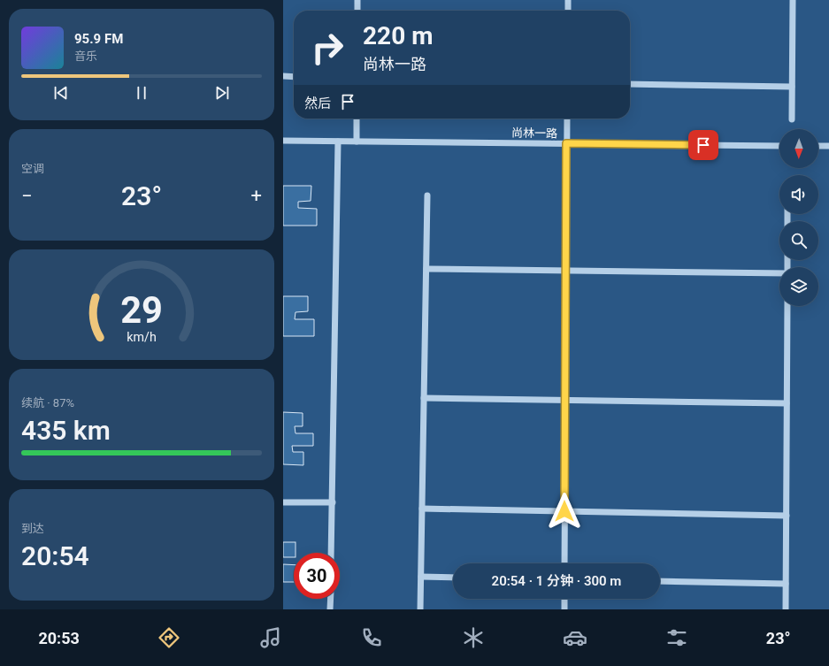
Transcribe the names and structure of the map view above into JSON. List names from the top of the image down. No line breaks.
{"streets":{"street":["尚林一路"]},"north":"bottom","page":{"turn":["220 m","尚林一路"],"song":["95.9 FM","音乐"],"then":"然后","tile":["空调",["续航 · 87%","435 km"],["到达","20:54"]],"heat":["−","23°","+"],"limit":"30","trip":"20:54 · 1 分钟 · 300 m","tabs":["20:53","23°"],"gauge":["29","km/h"]}}
